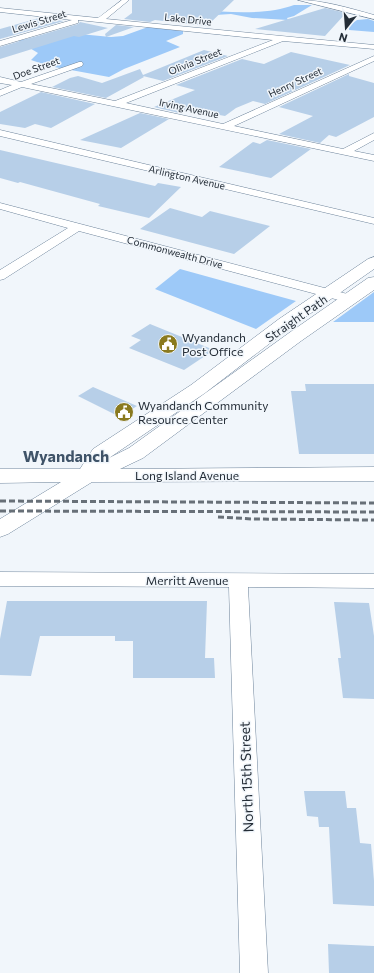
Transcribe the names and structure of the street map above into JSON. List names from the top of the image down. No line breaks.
{"streets":{"main road":["Straight Path","Long Island Avenue"],"street":["Lake Drive","Lewis Street","Olivia Street","Doe Street","Henry Street","Irving Avenue","Arlington Avenue","Commonwealth Drive","Merritt Avenue","North 15th Street"]},"crossings":[["Lake Drive","Lewis Street"],["Lake Drive","Olivia Street"],["Olivia Street","Irving Avenue"],["Doe Street","Irving Avenue"],["Henry Street","Irving Avenue"],["Commonwealth Drive","Straight Path"],["Straight Path","Long Island Avenue"],["Merritt Avenue","North 15th Street"]],"districts":["Wyandanch"],"places":{"public building":["Wyandanch Post Office","Wyandanch Community Resource Center"]},"north":"bottom"}
